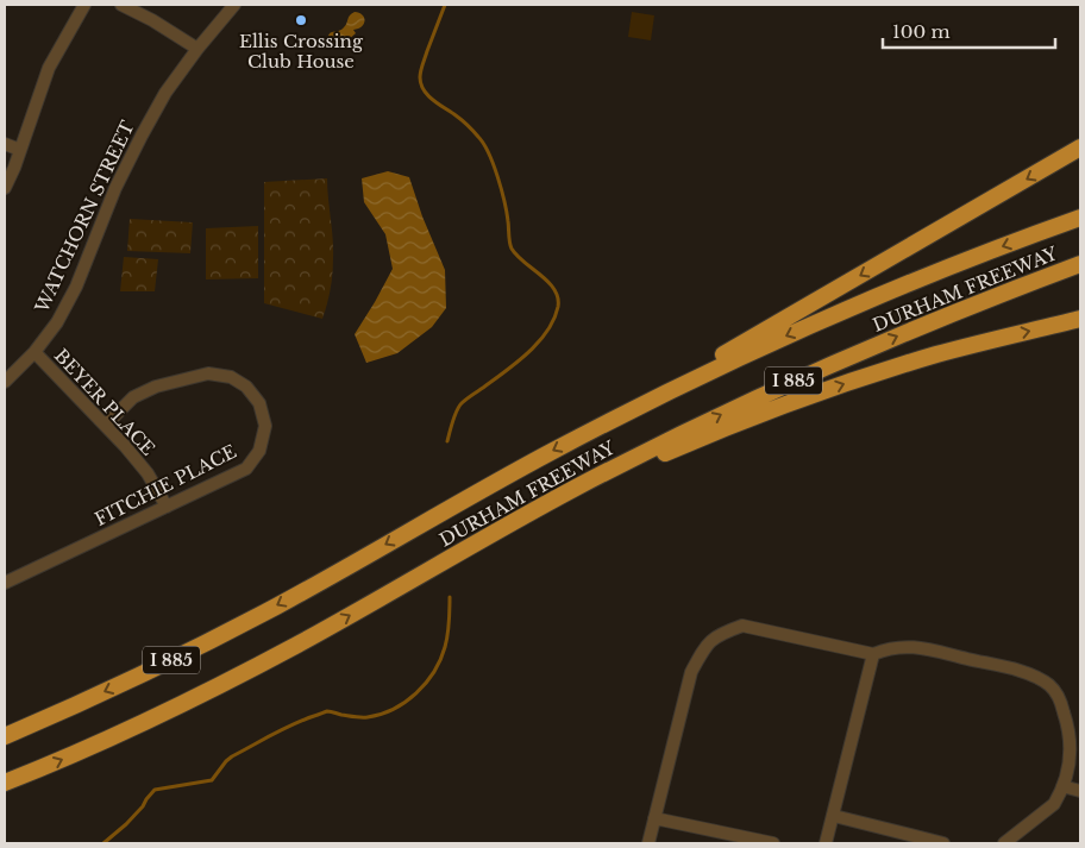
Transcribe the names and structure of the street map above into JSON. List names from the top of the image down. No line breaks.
{"streets":{"highway":["DURHAM FREEWAY","I 885"],"street":["WATCHORN STREET","BEYER PLACE","FITCHIE PLACE"]},"crossings":[["WATCHORN STREET","BEYER PLACE"],["BEYER PLACE","FITCHIE PLACE"]],"places":["Ellis Crossing Club House"],"scale_bar":"100 m"}
